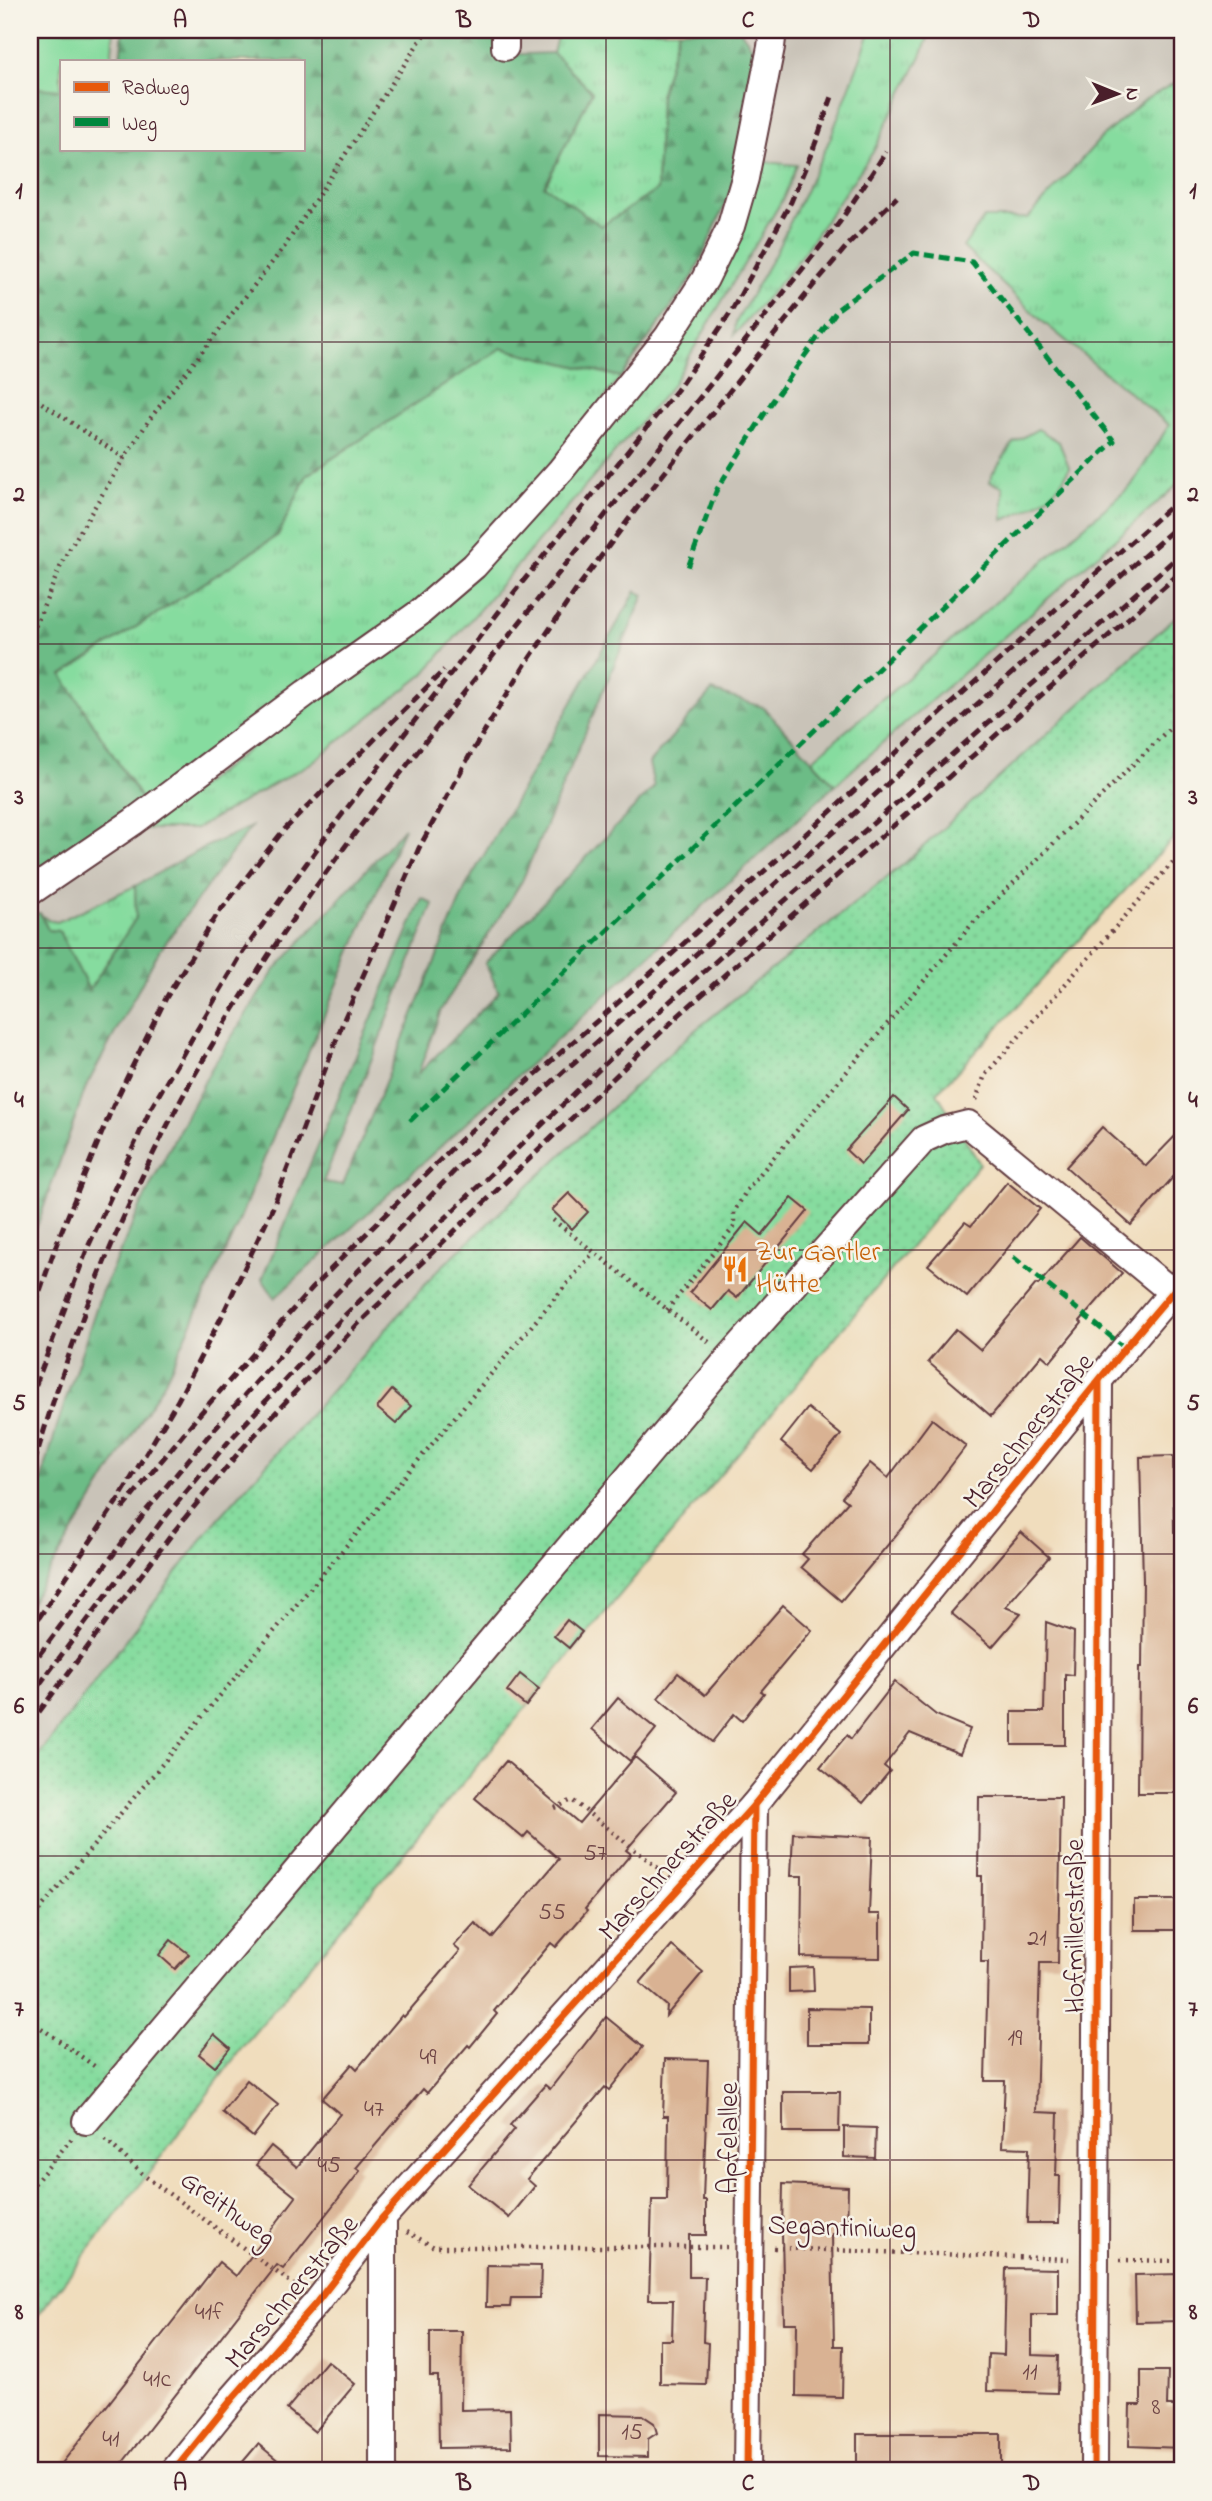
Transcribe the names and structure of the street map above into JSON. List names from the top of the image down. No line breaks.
{"streets":{"street":["Marschnerstraße","Hofmillerstraße","Apfelallee"],"path":["Greithweg","Segantiniweg"]},"crossings":[["Marschnerstraße","Hofmillerstraße"],["Marschnerstraße","Apfelallee"],["Marschnerstraße","Greithweg"],["Marschnerstraße","Segantiniweg"],["Hofmillerstraße","Segantiniweg"],["Apfelallee","Segantiniweg"]],"places":{"restaurant":["Zur Gartler Hütte"]},"house_numbers":["57","55","21","19","49","47","45","41f","11","41c","8","15","41"],"legend":["Radweg","Weg"],"north":"right","grid":{"columns":["A","B","C","D"],"rows":["1","2","3","4","5","6","7","8"]}}
